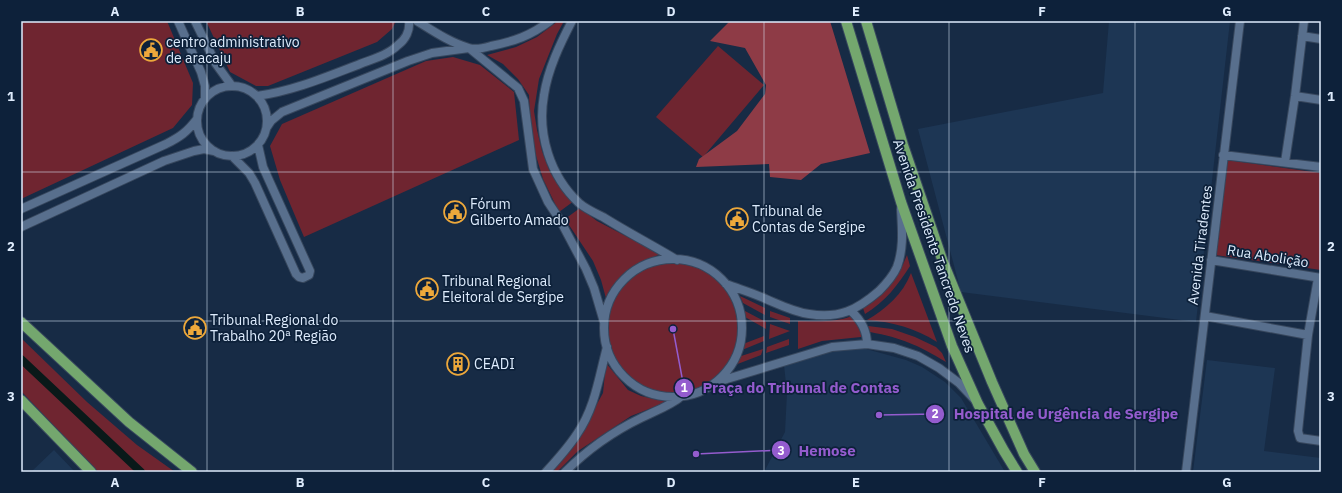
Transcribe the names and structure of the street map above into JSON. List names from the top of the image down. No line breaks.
{"streets":{"main road":["Avenida Presidente Tancredo Neves"],"street":["Avenida Tiradentes","Rua Abolição"]},"crossings":[["Avenida Tiradentes","Rua Abolição"]],"places":{"public building":["centro administrativo de aracaju","Fórum Gilberto Amado","Tribunal de Contas de Sergipe","Tribunal Regional Eleitoral de Sergipe","Tribunal Regional do Trabalho 20ª Região"],"other":["Praça do Tribunal de Contas","Hospital de Urgência de Sergipe","Hemose"],"building":["CEADI"]},"grid":{"columns":["A","B","C","D","E","F","G"],"rows":["1","2","3"]}}
